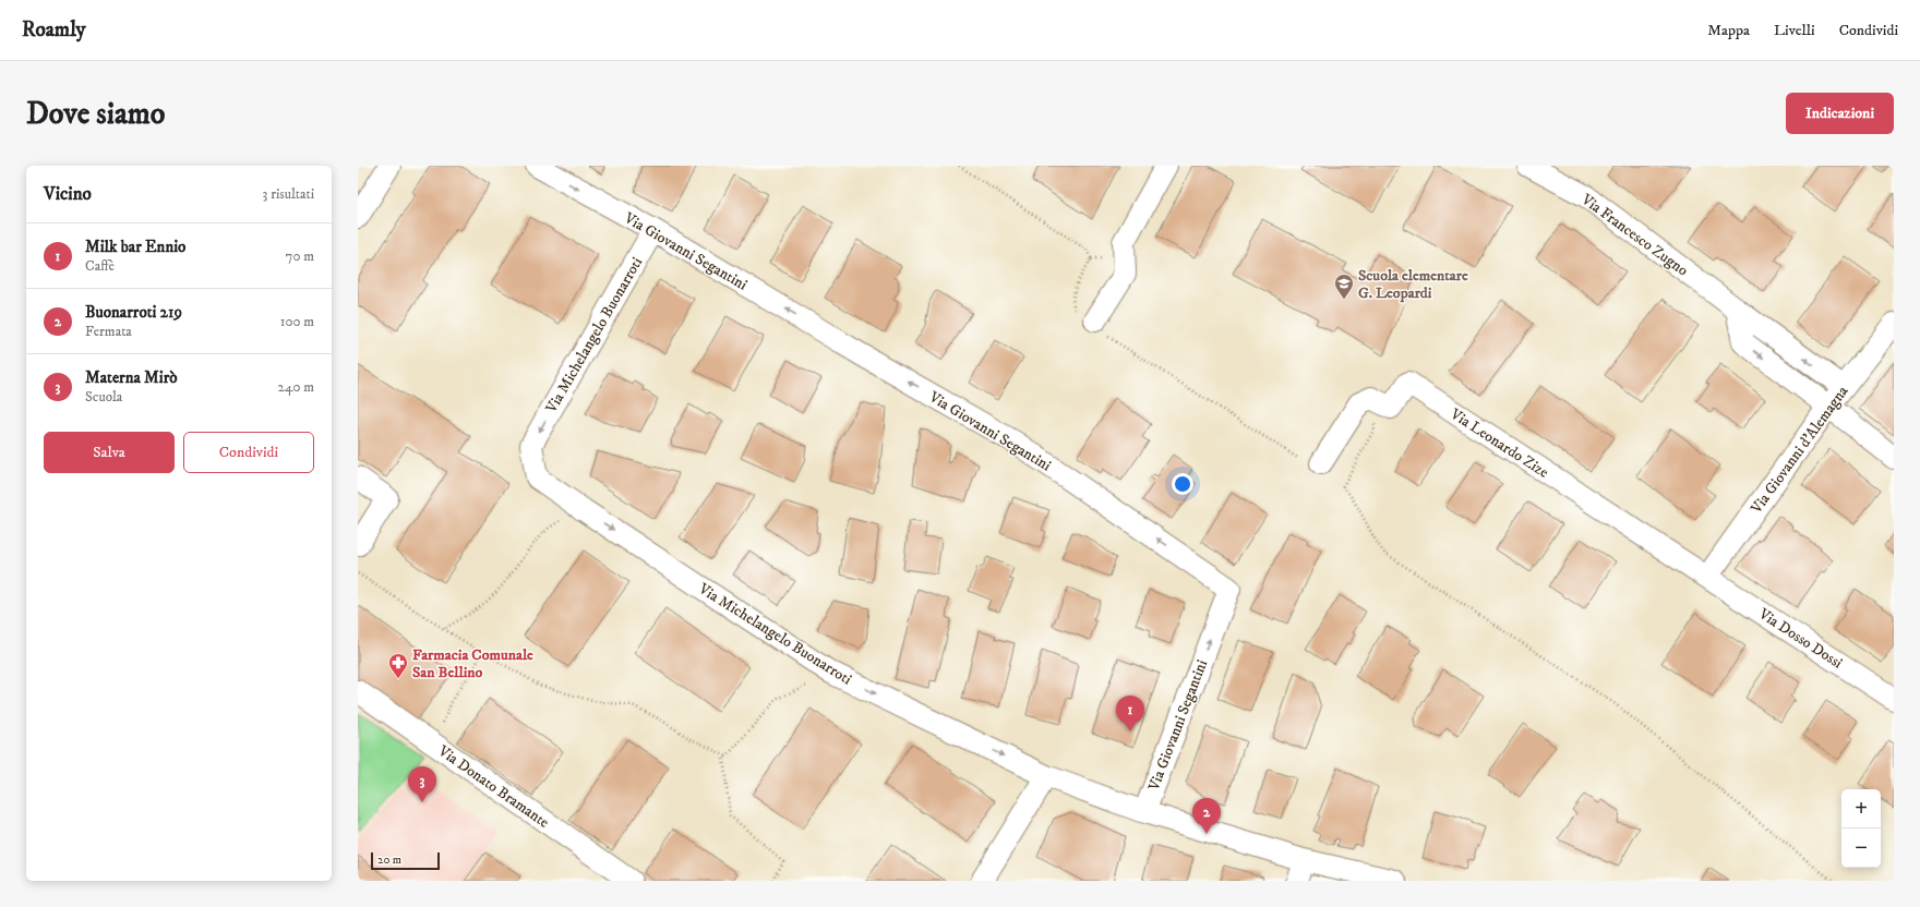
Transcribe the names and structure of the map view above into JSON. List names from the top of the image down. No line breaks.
{"streets":{"street":["Via Francesco Zugno","Via Giovanni Segantini","Via Michelangelo Buonarroti","Via Leonardo Zize","Via Giovanni d'Alemagna","Via Dosso Dossi","Via Donato Bramante"]},"crossings":[["Via Francesco Zugno","Via Giovanni d'Alemagna"],["Via Giovanni Segantini","Via Michelangelo Buonarroti"],["Via Leonardo Zize","Via Giovanni d'Alemagna"],["Via Leonardo Zize","Via Dosso Dossi"],["Via Giovanni d'Alemagna","Via Dosso Dossi"]],"places":{"school or university":["Scuola elementare G. Leopardi"],"pharmacy":["Farmacia Comunale San Bellino"]},"scale_bar":"20 m","page":{"header":"Roamly","nav":["Mappa","Livelli","Condividi"],"buttons":["Indicazioni",["Salva","Condividi"]],"title":"Dove siamo","heading":["Vicino","3 risultati"],"list":[{"mark":"1","name":"Milk bar Ennio","note":"Caffè","value":"70 m"},{"mark":"2","name":"Buonarroti 219","note":"Fermata","value":"100 m"},{"mark":"3","name":"Materna Mirò","note":"Scuola","value":"240 m"}],"pins":["1","3","2"],"map_buttons":["+","−"],"scale":"20 m"}}
